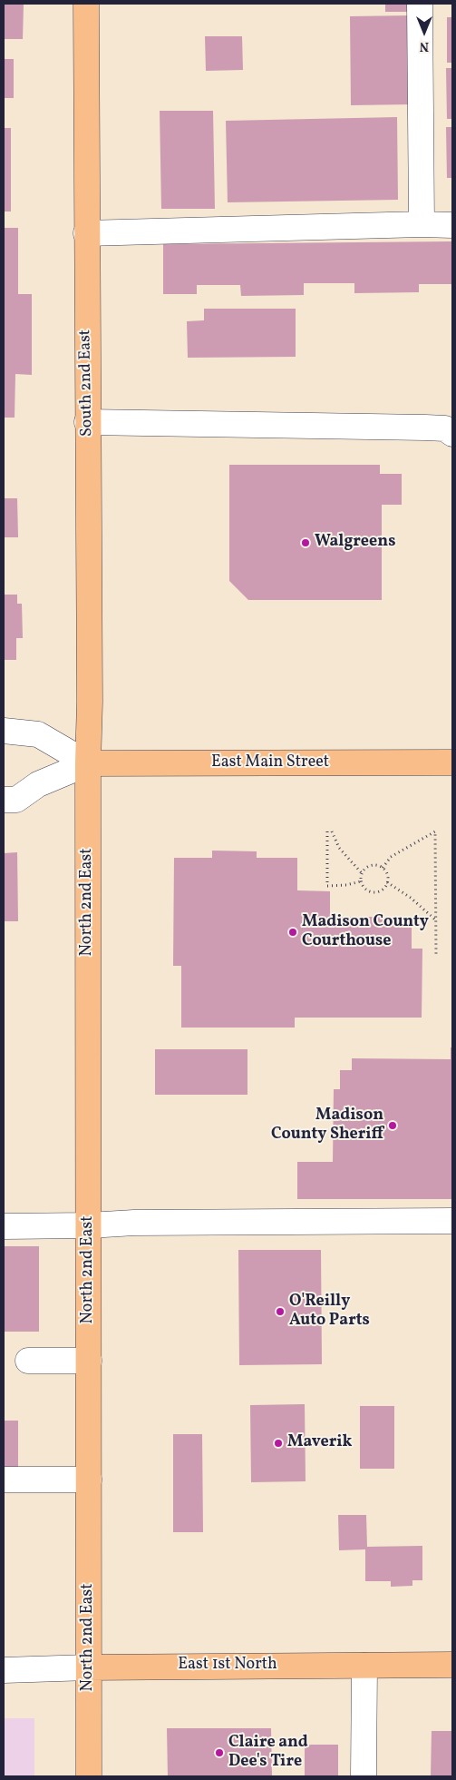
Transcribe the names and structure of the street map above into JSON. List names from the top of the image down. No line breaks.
{"streets":{"main road":["South 2nd East","East Main Street","North 2nd East","East 1st North"]},"crossings":[["South 2nd East","East Main Street"],["South 2nd East","North 2nd East"],["East Main Street","North 2nd East"],["North 2nd East","East 1st North"]],"places":["Walgreens","Madison County Courthouse","Madison County Sheriff","O'Reilly Auto Parts","Maverik","Claire and Dee's Tire"],"north":"bottom"}
